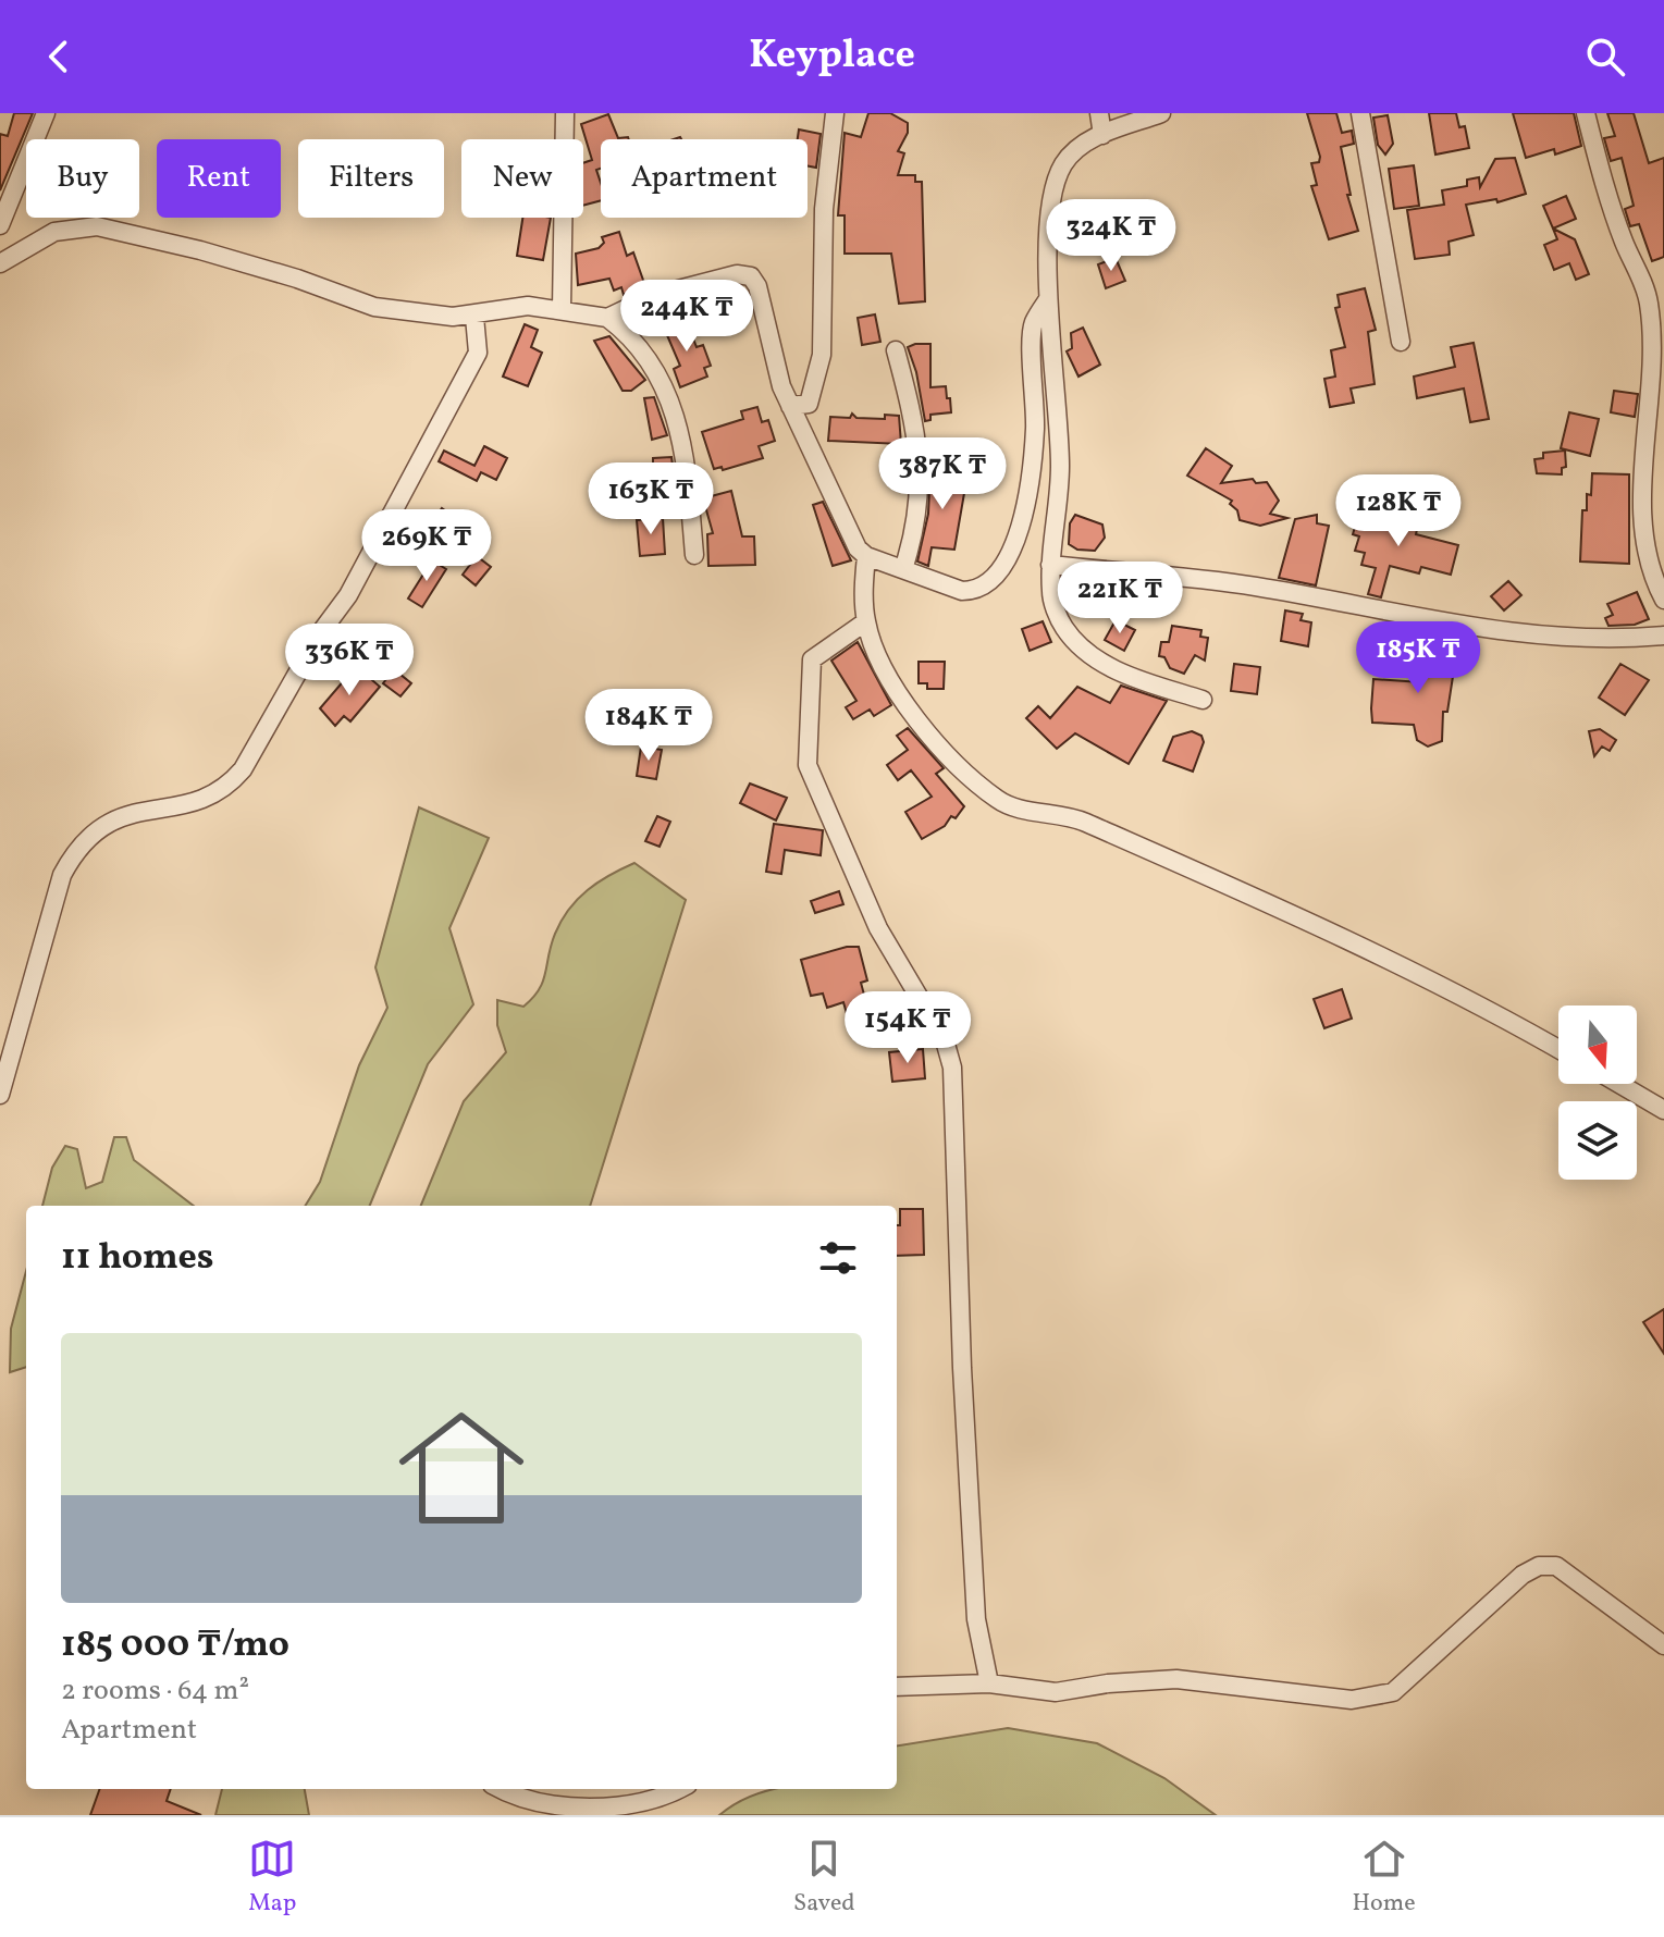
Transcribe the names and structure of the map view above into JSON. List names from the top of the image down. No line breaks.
{"north":"bottom","page":{"header":"Keyplace","chip":["Buy","Rent","Filters","New","Apartment"],"price":["324K ₸","244K ₸","387K ₸","163K ₸","128K ₸","269K ₸","221K ₸","185K ₸","336K ₸","184K ₸","154K ₸"],"heading":"11 homes","list":[{"name":"185 000 ₸/mo","note":"2 rooms · 64 m² · Apartment"}],"tabs":["Map","Saved","Home"]}}
